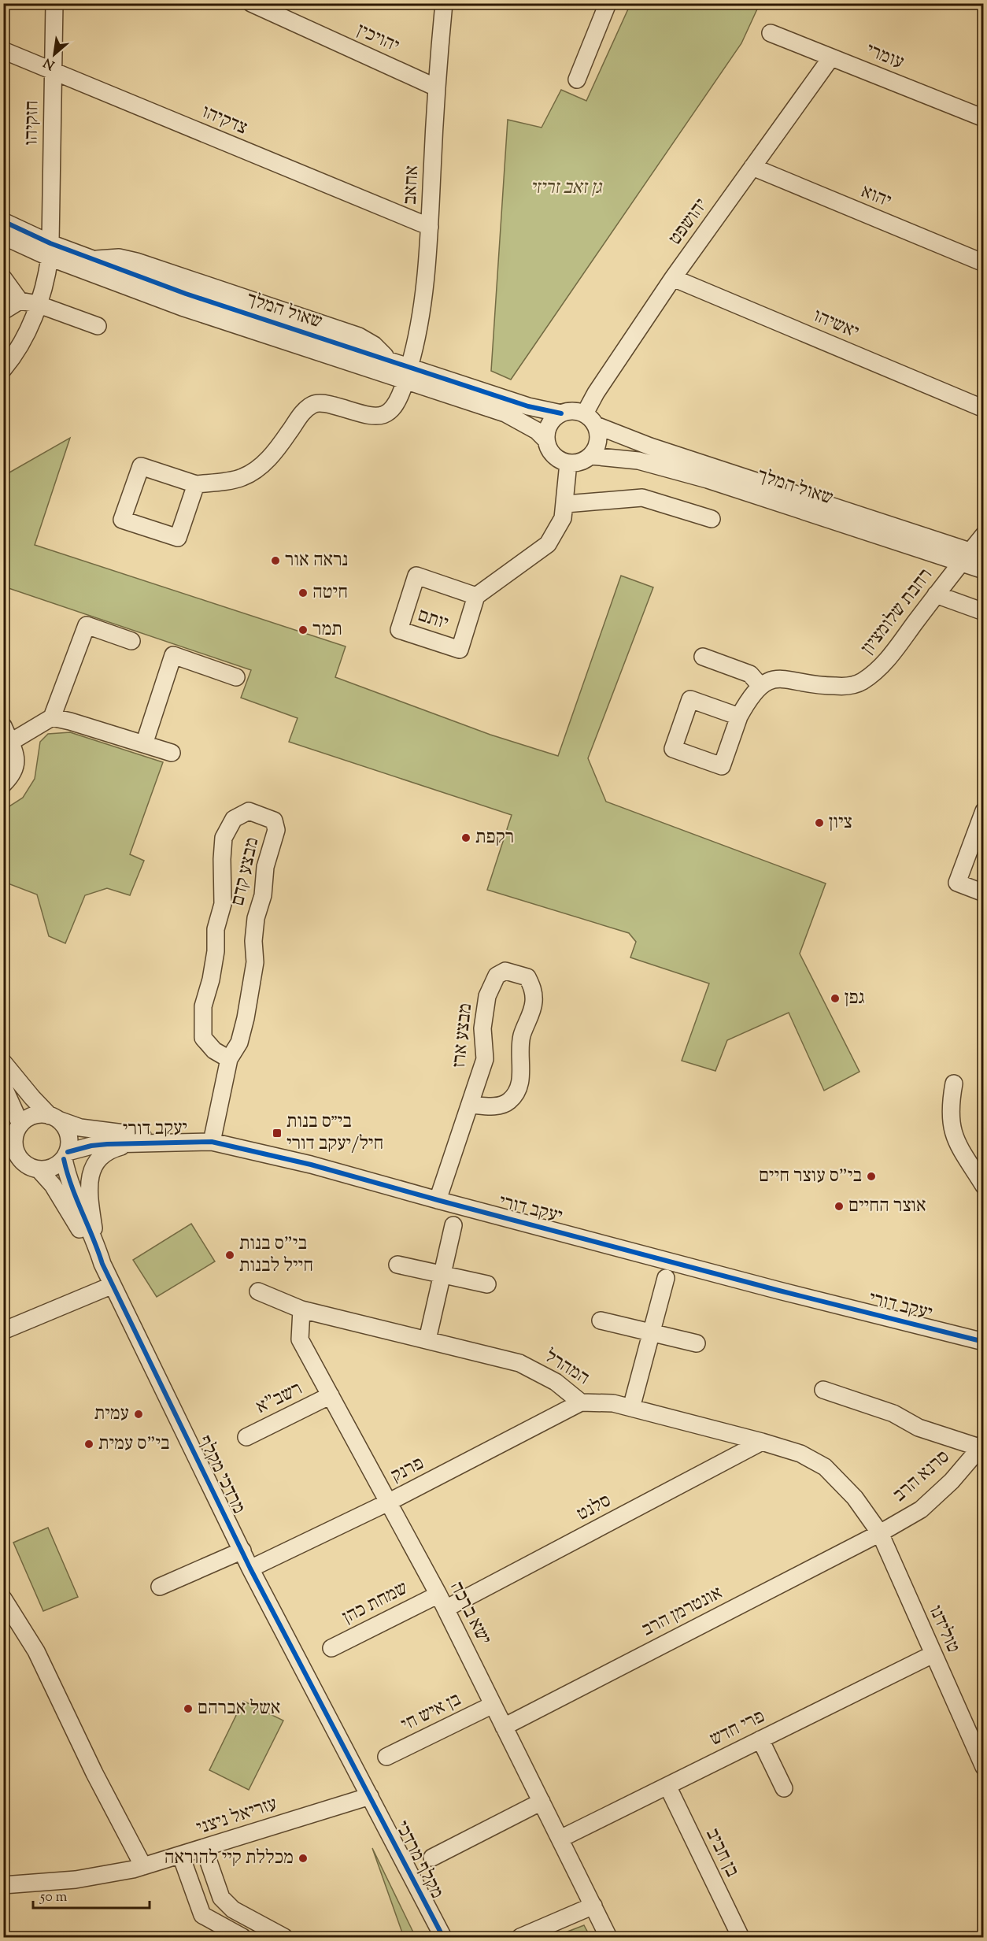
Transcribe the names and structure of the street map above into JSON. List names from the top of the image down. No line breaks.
{"streets":{"street":["יהויכין","עומרי","צדקיהו","חזקיהו","אחאב","יהוא","יהושפט","שאול המלך","יאשיהו","רחבת שלומציון","יותם","מבצע קדם","מבצע ארז","יעקב דורי","המהרל","רשב\"א","פרנק","מרדכי מקלף","סרנא הרב","סלנט","שמחת כהן","אונטרמן הרב","ישא ברכה","טולידנו","בן איש חי","פרי חדש","עזריאל ניצני","בן חביב","מקלף מרדכי"]},"crossings":[["יהויכין","אחאב"],["עומרי","יהושפט"],["צדקיהו","חזקיהו"],["צדקיהו","אחאב"],["חזקיהו","שאול המלך"],["אחאב","שאול המלך"],["יהוא","יהושפט"],["יהושפט","שאול המלך"],["יהושפט","יאשיהו"],["שאול המלך","רחבת שלומציון"],["מבצע קדם","יעקב דורי"],["מבצע ארז","יעקב דורי"],["יעקב דורי","מרדכי מקלף"],["המהרל","פרנק"],["המהרל","סרנא הרב"],["המהרל","סלנט"],["המהרל","אונטרמן הרב"],["המהרל","ישא ברכה"],["המהרל","טולידנו"],["רשב\"א","ישא ברכה"],["פרנק","מרדכי מקלף"],["פרנק","ישא ברכה"],["מרדכי מקלף","עזריאל ניצני"],["מרדכי מקלף","מקלף מרדכי"],["סרנא הרב","אונטרמן הרב"],["סרנא הרב","טולידנו"],["סלנט","שמחת כהן"],["סלנט","ישא ברכה"],["שמחת כהן","ישא ברכה"],["אונטרמן הרב","ישא ברכה"],["אונטרמן הרב","טולידנו"],["ישא ברכה","בן איש חי"],["ישא ברכה","פרי חדש"],["טולידנו","פרי חדש"],["פרי חדש","בן חביב"],["עזריאל ניצני","מקלף מרדכי"]],"parks":["גן זאב זריזי"],"places":{"other":["נראה אור","חיטה","תמר","ציון","רקפת","גפן","בי\"ס עוצר חיים","אוצר החיים","בי\"ס בנות חייל לבנות","עמית","בי\"ס עמית","אשל אברהם","מכללת קיי להוראה"],"transit":["בי״ס בנות חיל/יעקב דורי"]},"scale_bar":"50 m","north":"bottom left"}
